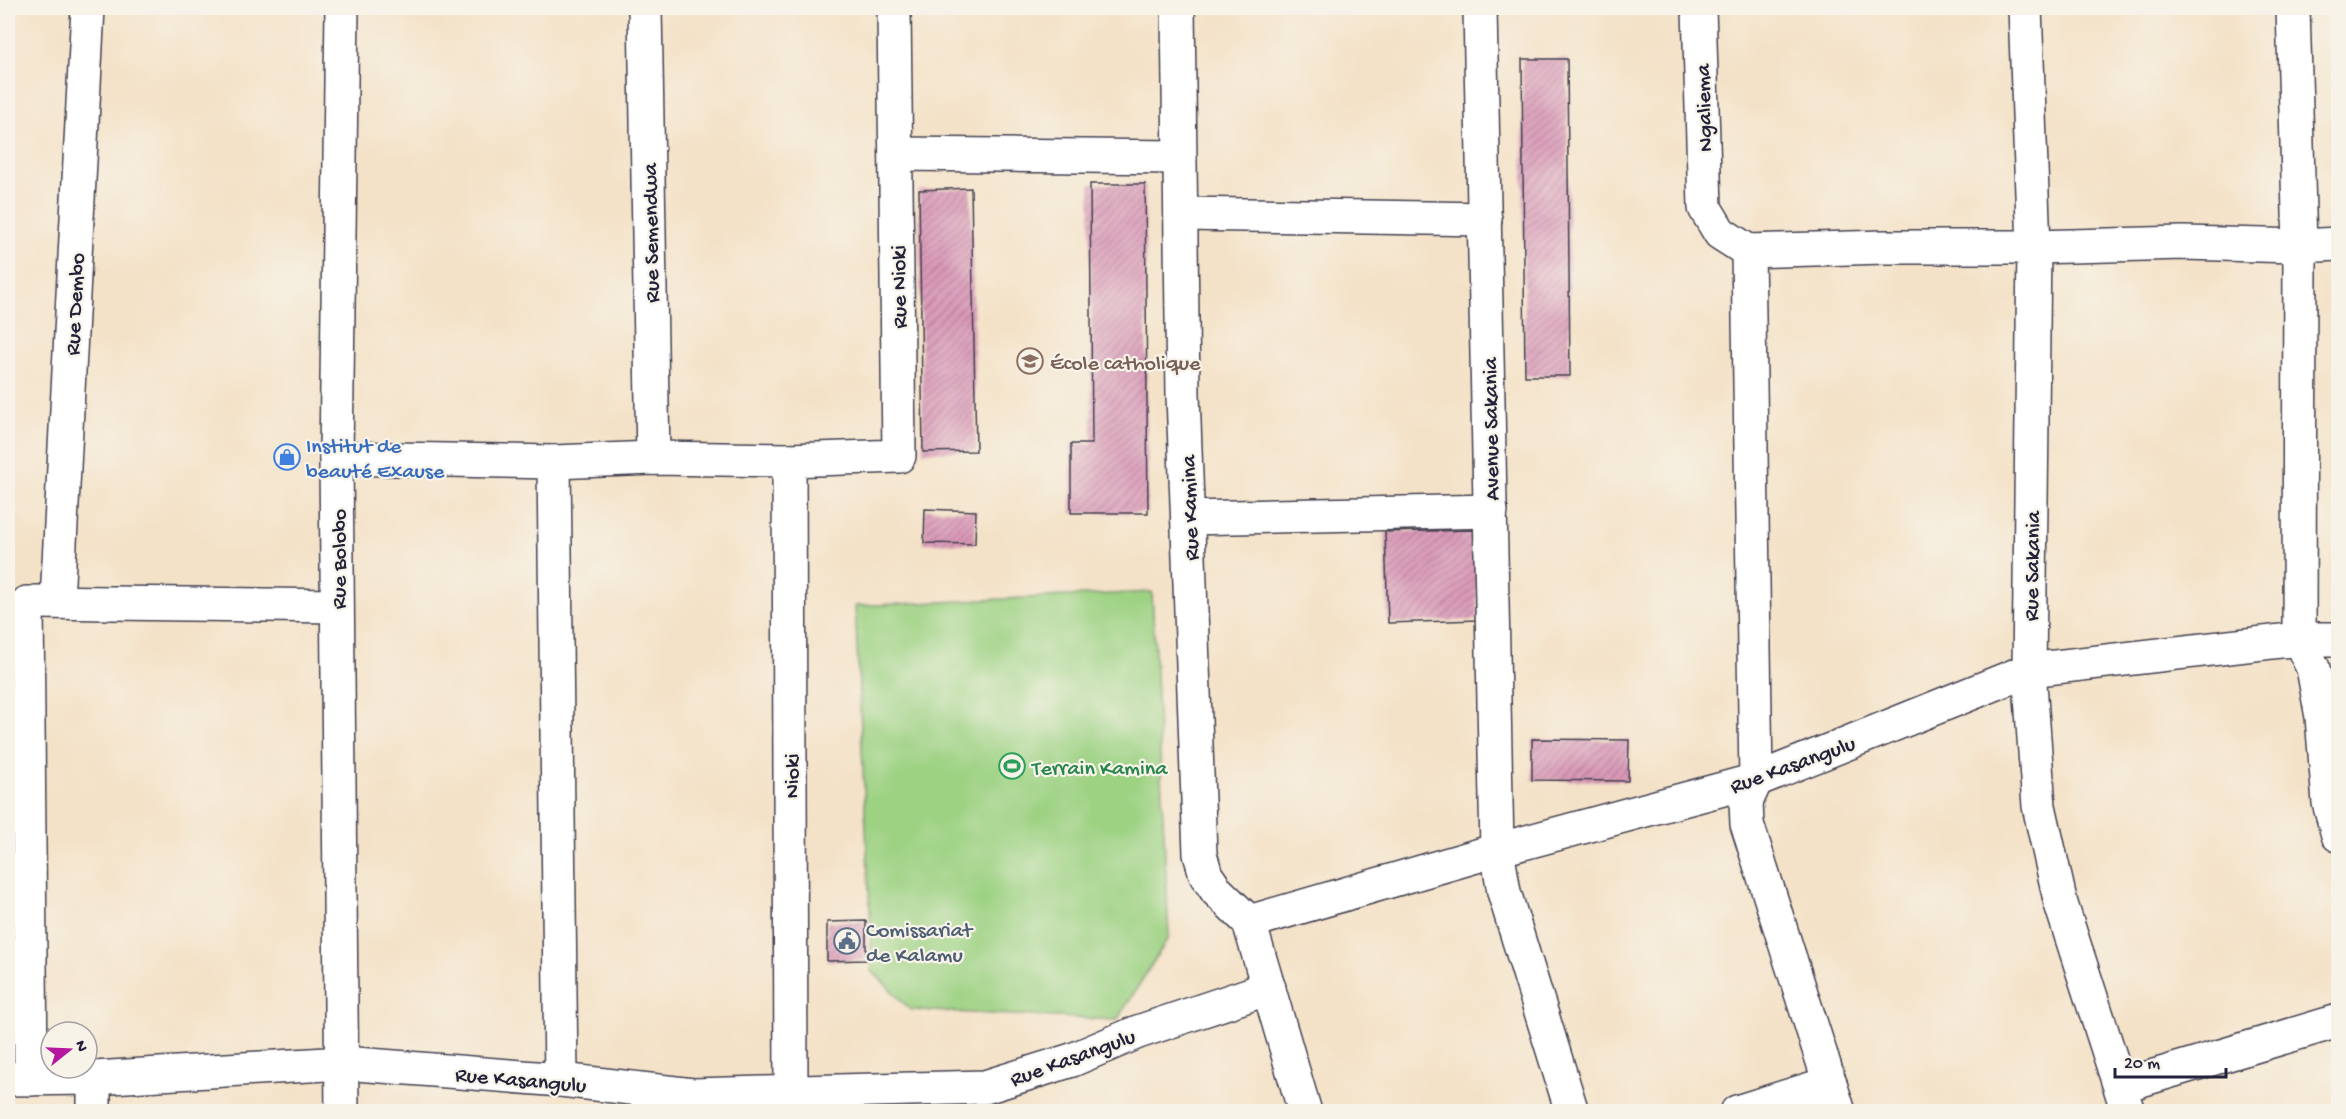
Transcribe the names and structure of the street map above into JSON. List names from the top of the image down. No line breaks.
{"streets":{"street":["Ngaliema","Rue Semendwa","Rue Nioki","Rue Dembo","Avenue Sakania","Rue Kamina","Rue Bolobo","Rue Sakania","Rue Kasangulu","Nioki"]},"crossings":[["Rue Nioki","Nioki"],["Rue Dembo","Rue Kasangulu"],["Avenue Sakania","Rue Kasangulu"],["Rue Kamina","Rue Kasangulu"],["Rue Bolobo","Rue Kasangulu"],["Rue Sakania","Rue Kasangulu"],["Rue Kasangulu","Nioki"]],"places":{"school or university":["École catholique"],"shop":["Institut de beauté Exause"],"sports":["Terrain Kamina"],"public building":["Comissariat de Kalamu"]},"scale_bar":"20 m","north":"right"}
